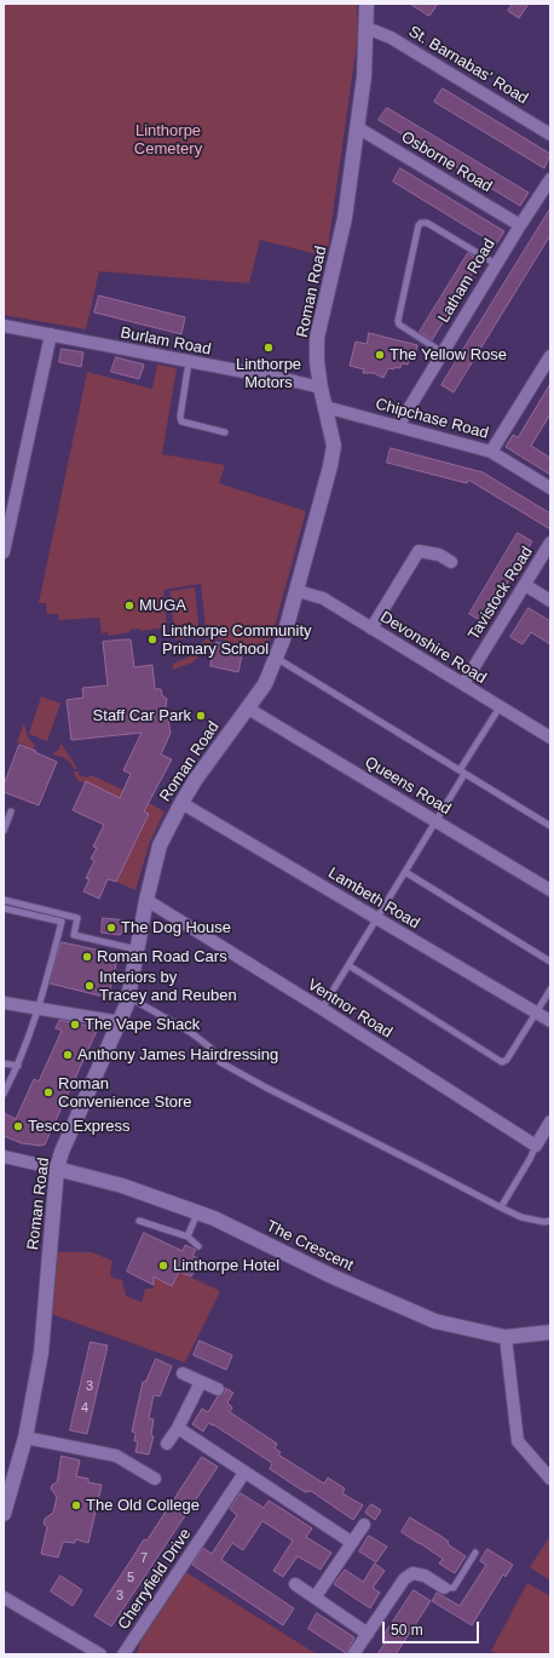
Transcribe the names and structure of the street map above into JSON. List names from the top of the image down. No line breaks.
{"streets":{"street":["St. Barnabas' Road","Osborne Road","Latham Road","Roman Road","Burlam Road","Chipchase Road","Tavistock Road","Devonshire Road","Queens Road","Lambeth Road","Ventnor Road","The Crescent","Cherryfield Drive"]},"crossings":[["St. Barnabas' Road","Roman Road"],["Osborne Road","Latham Road"],["Osborne Road","Roman Road"],["Latham Road","Chipchase Road"],["Roman Road","Burlam Road"],["Roman Road","Chipchase Road"],["Roman Road","Devonshire Road"],["Roman Road","Queens Road"],["Roman Road","Lambeth Road"],["Roman Road","Ventnor Road"],["Roman Road","The Crescent"],["Tavistock Road","Devonshire Road"]],"parks":["Linthorpe Cemetery"],"places":["Linthorpe Motors","The Yellow Rose","MUGA","Linthorpe Community Primary School","Staff Car Park","The Dog House","Roman Road Cars","Interiors by Tracey and Reuben","The Vape Shack","Anthony James Hairdressing","Roman Convenience Store","Tesco Express","Linthorpe Hotel","The Old College"],"house_numbers":["3","4","7","5","3"],"scale_bar":"50 m"}
